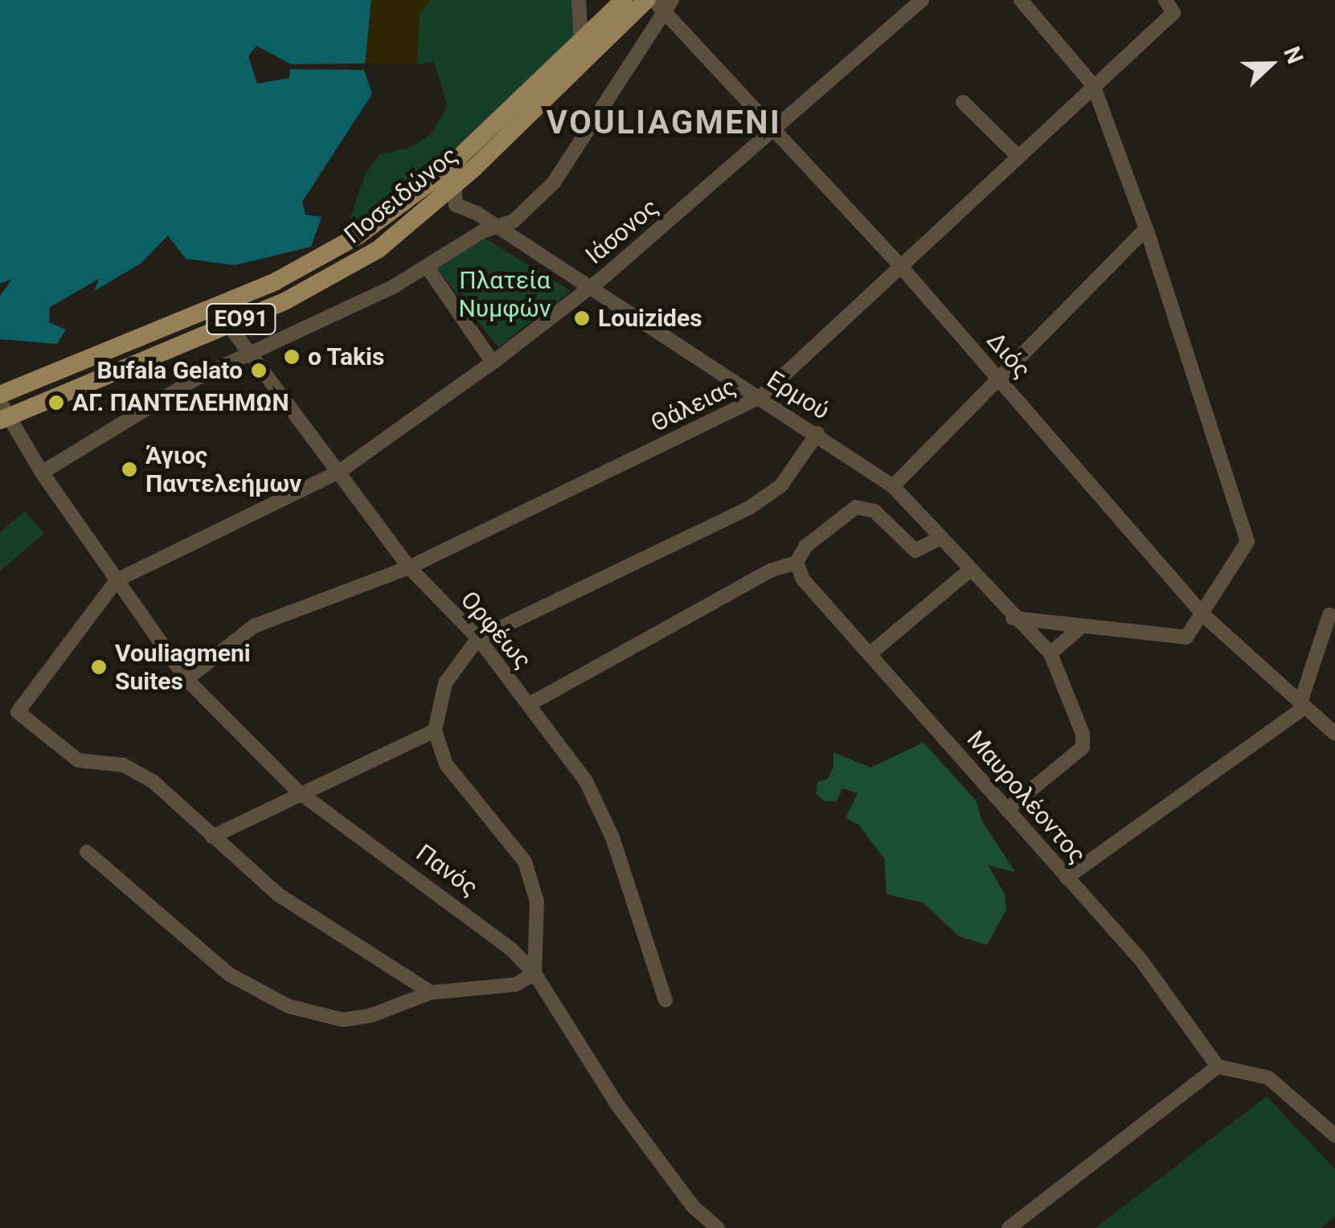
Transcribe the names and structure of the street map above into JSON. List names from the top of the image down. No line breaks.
{"streets":{"main road":["Ποσειδώνος","ΕΟ91"],"street":["Ιάσονος","Διός","Ερμού","Θάλειας","Ορφέως","Μαυρολέοντος","Πανός"]},"crossings":[["Ποσειδώνος","Ιάσονος"],["Ποσειδώνος","Ερμού"],["Ποσειδώνος","Ορφέως"],["Ποσειδώνος","Πανός"],["Ιάσονος","Διός"],["Ιάσονος","Ερμού"],["Ιάσονος","Ορφέως"],["Ιάσονος","Πανός"],["Διός","Θάλειας"],["Ερμού","Θάλειας"],["Θάλειας","Ορφέως"],["Θάλειας","Πανός"]],"districts":["VOULIAGMENI"],"parks":["Πλατεία Νυμφών"],"places":["Louizides","o Takis","Bufala Gelato","ΑΓ. ΠΑΝΤΕΛΕΗΜΩΝ","Άγιος Παντελεήμων","Vouliagmeni Suites"],"north":"right"}
